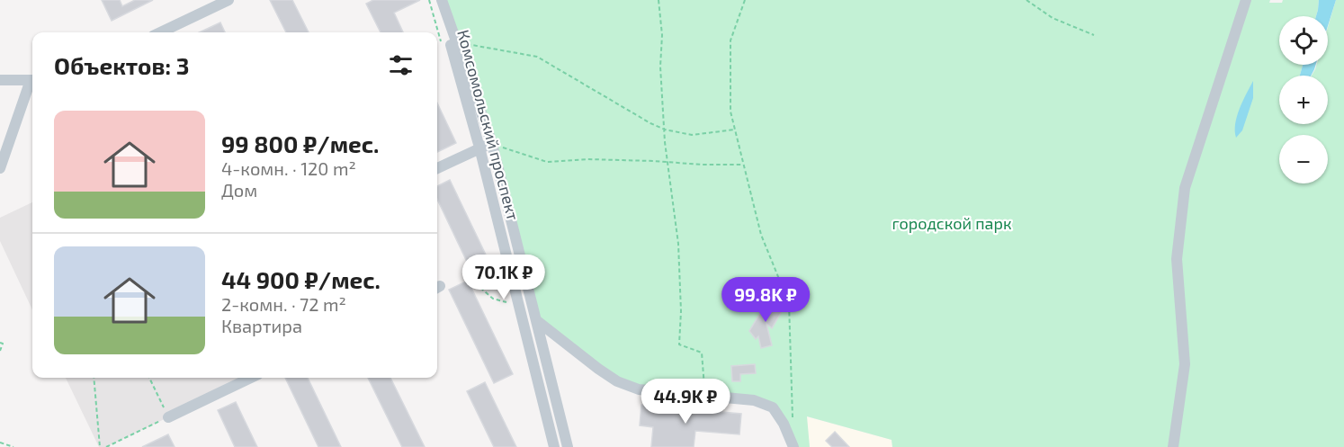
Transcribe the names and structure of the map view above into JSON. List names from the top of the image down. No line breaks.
{"streets":{"street":["Комсомольский проспект"]},"parks":["городской парк"],"page":{"map_buttons":["+","−"],"heading":"Объектов: 3","list":[{"name":"99 800 ₽/мес.","note":"4-комн. · 120 m² · Дом"},{"name":"44 900 ₽/мес.","note":"2-комн. · 72 m² · Квартира"}],"price":["70.1K ₽","99.8K ₽","44.9K ₽"]}}
